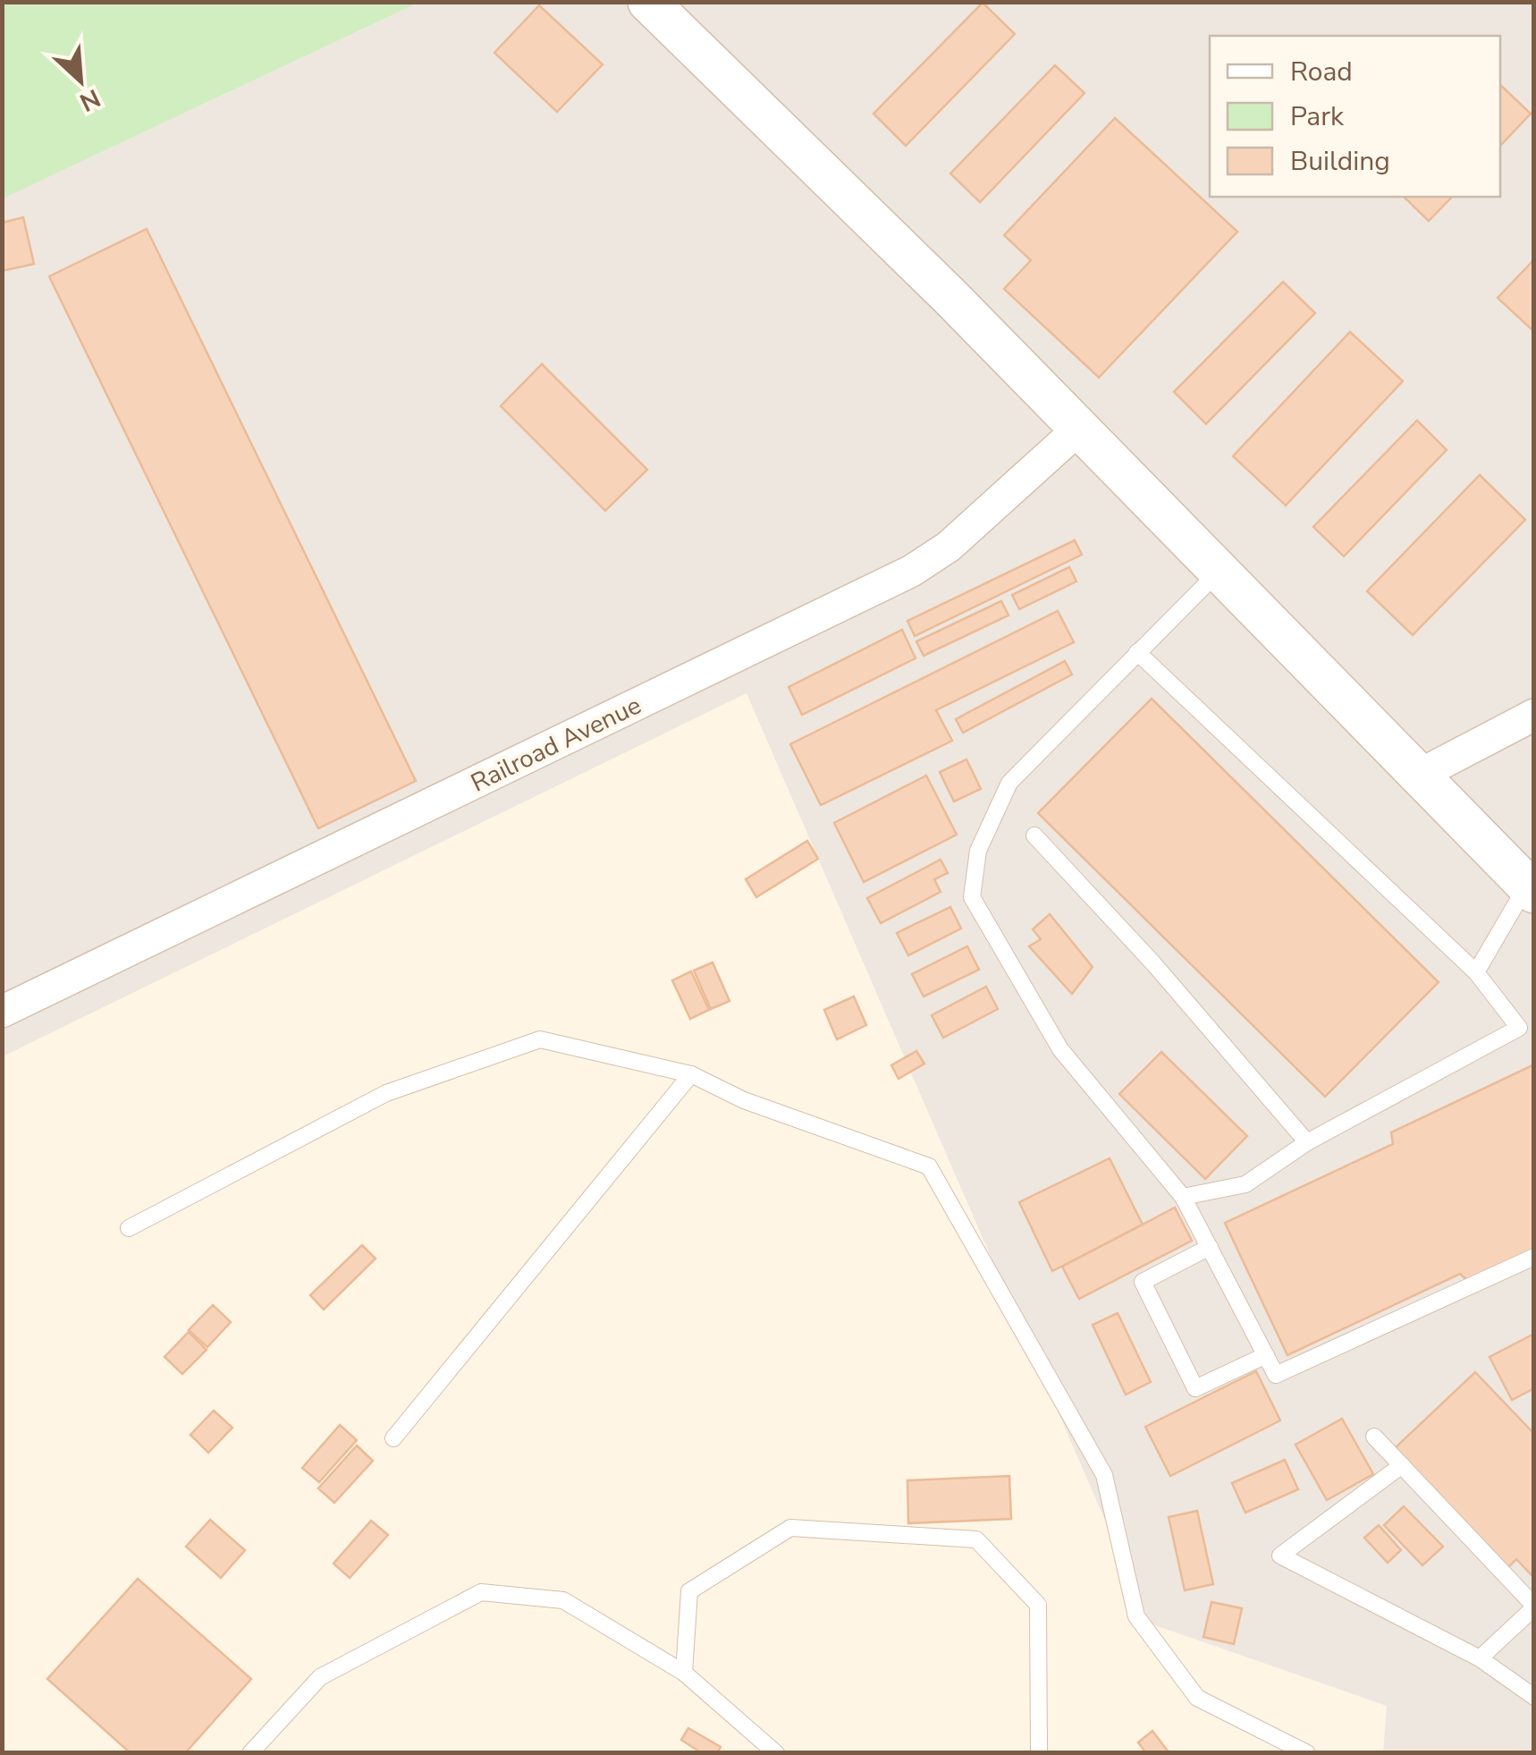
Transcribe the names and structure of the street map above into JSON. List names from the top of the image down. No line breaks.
{"streets":{"street":["Railroad Avenue"]},"legend":["Road","Park","Building"],"north":"bottom right"}
